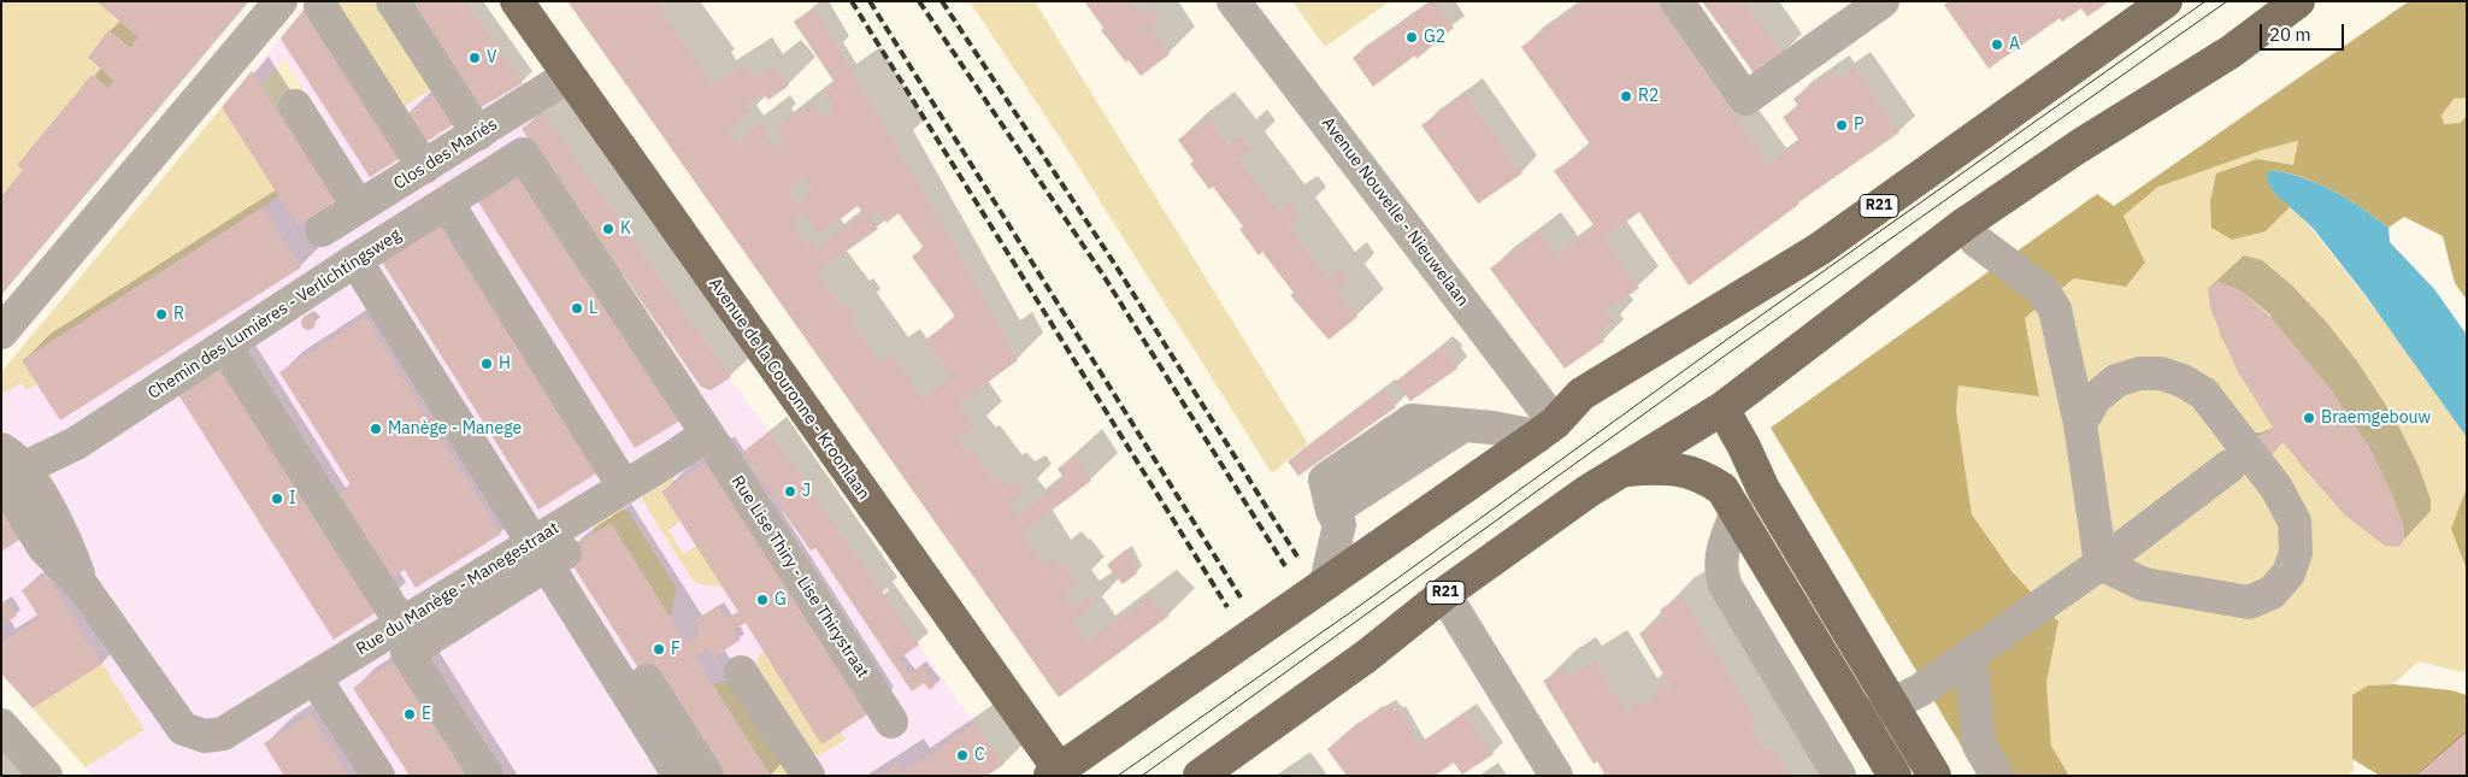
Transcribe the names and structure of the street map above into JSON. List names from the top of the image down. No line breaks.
{"streets":{"main road":["R21","Avenue de la Couronne - Kroonlaan"],"street":["Clos des Mariés","Avenue Nouvelle - Nieuwelaan","Chemin des Lumières - Verlichtingsweg","Rue Lise Thiry - Lise Thirystraat","Rue du Manège - Manegestraat"]},"crossings":[["Clos des Mariés","Avenue de la Couronne - Kroonlaan"],["R21","Avenue Nouvelle - Nieuwelaan"],["R21","Avenue de la Couronne - Kroonlaan"],["Chemin des Lumières - Verlichtingsweg","Rue Lise Thiry - Lise Thirystraat"],["Chemin des Lumières - Verlichtingsweg","Rue du Manège - Manegestraat"],["Rue Lise Thiry - Lise Thirystraat","Rue du Manège - Manegestraat"]],"places":["G2","A","V","R2","P","K","L","R","H","Braemgebouw","Manège - Manege","J","I","G","F","E","C"],"scale_bar":"20 m"}
